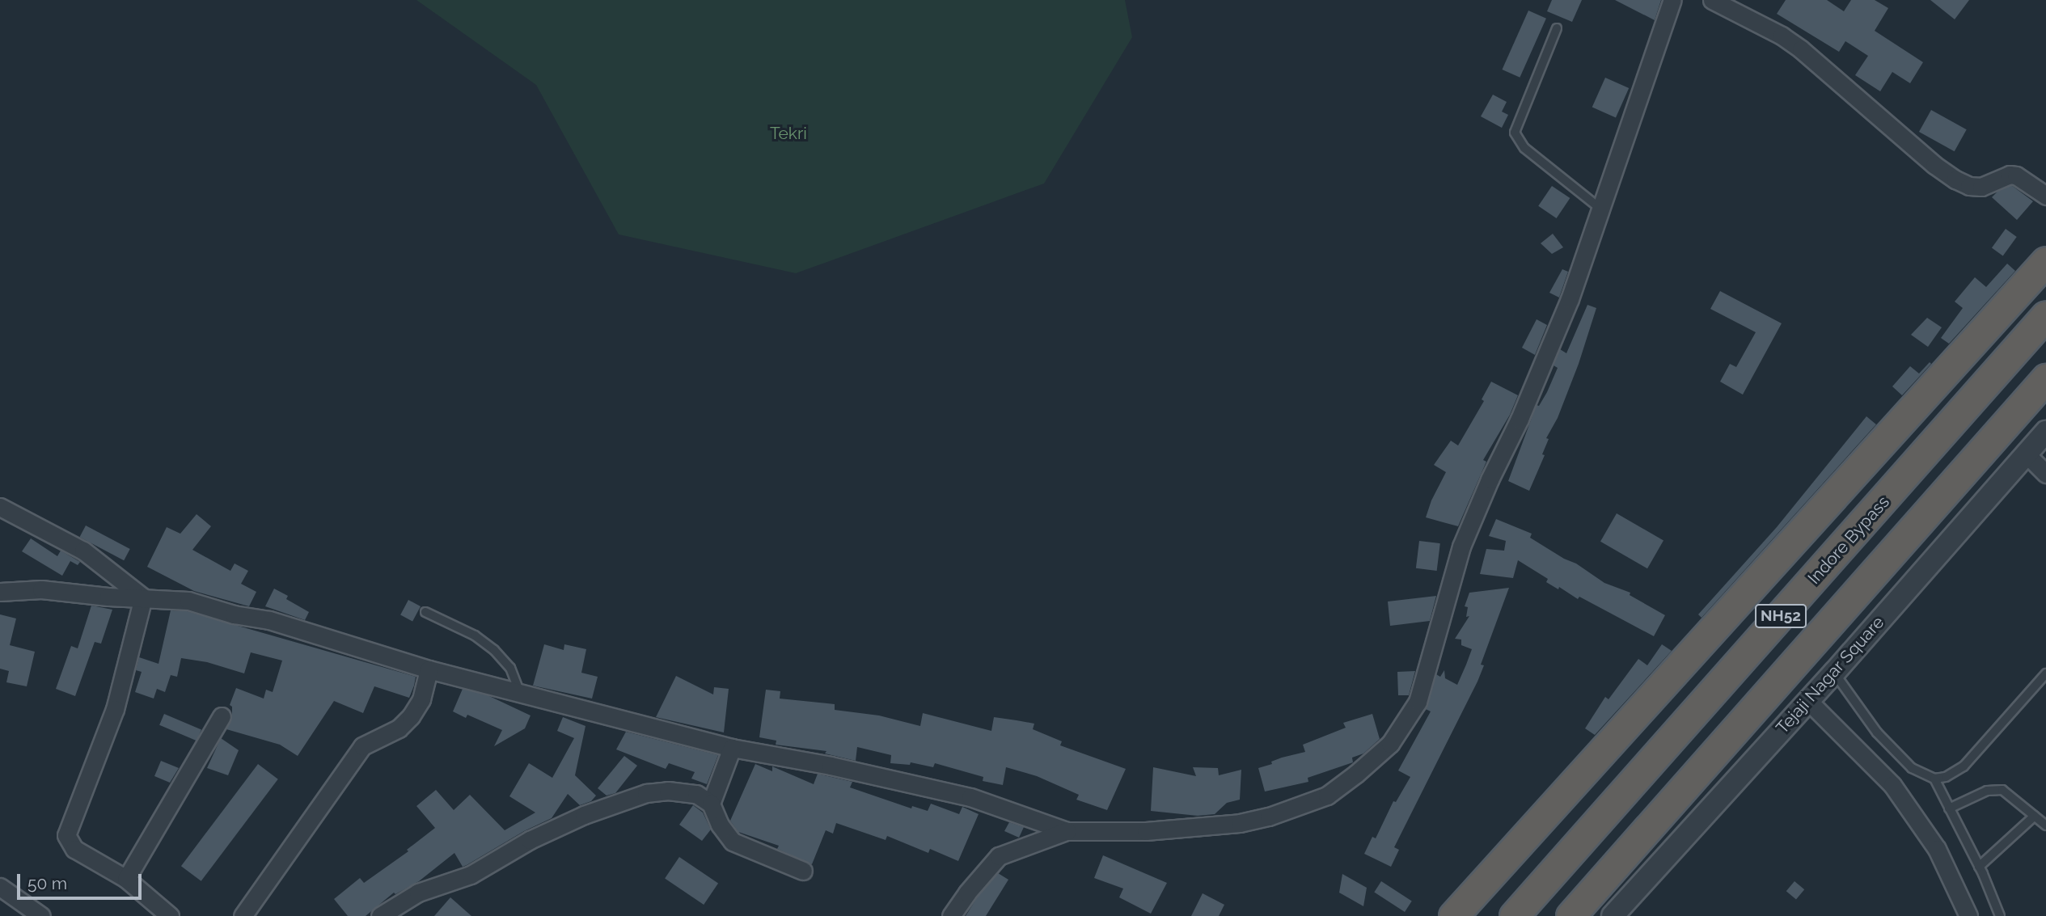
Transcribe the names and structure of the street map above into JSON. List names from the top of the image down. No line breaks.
{"streets":{"highway":["Indore Bypass","NH52"],"street":["Tejaji Nagar Square"]},"parks":["Tekri"],"scale_bar":"50 m"}
